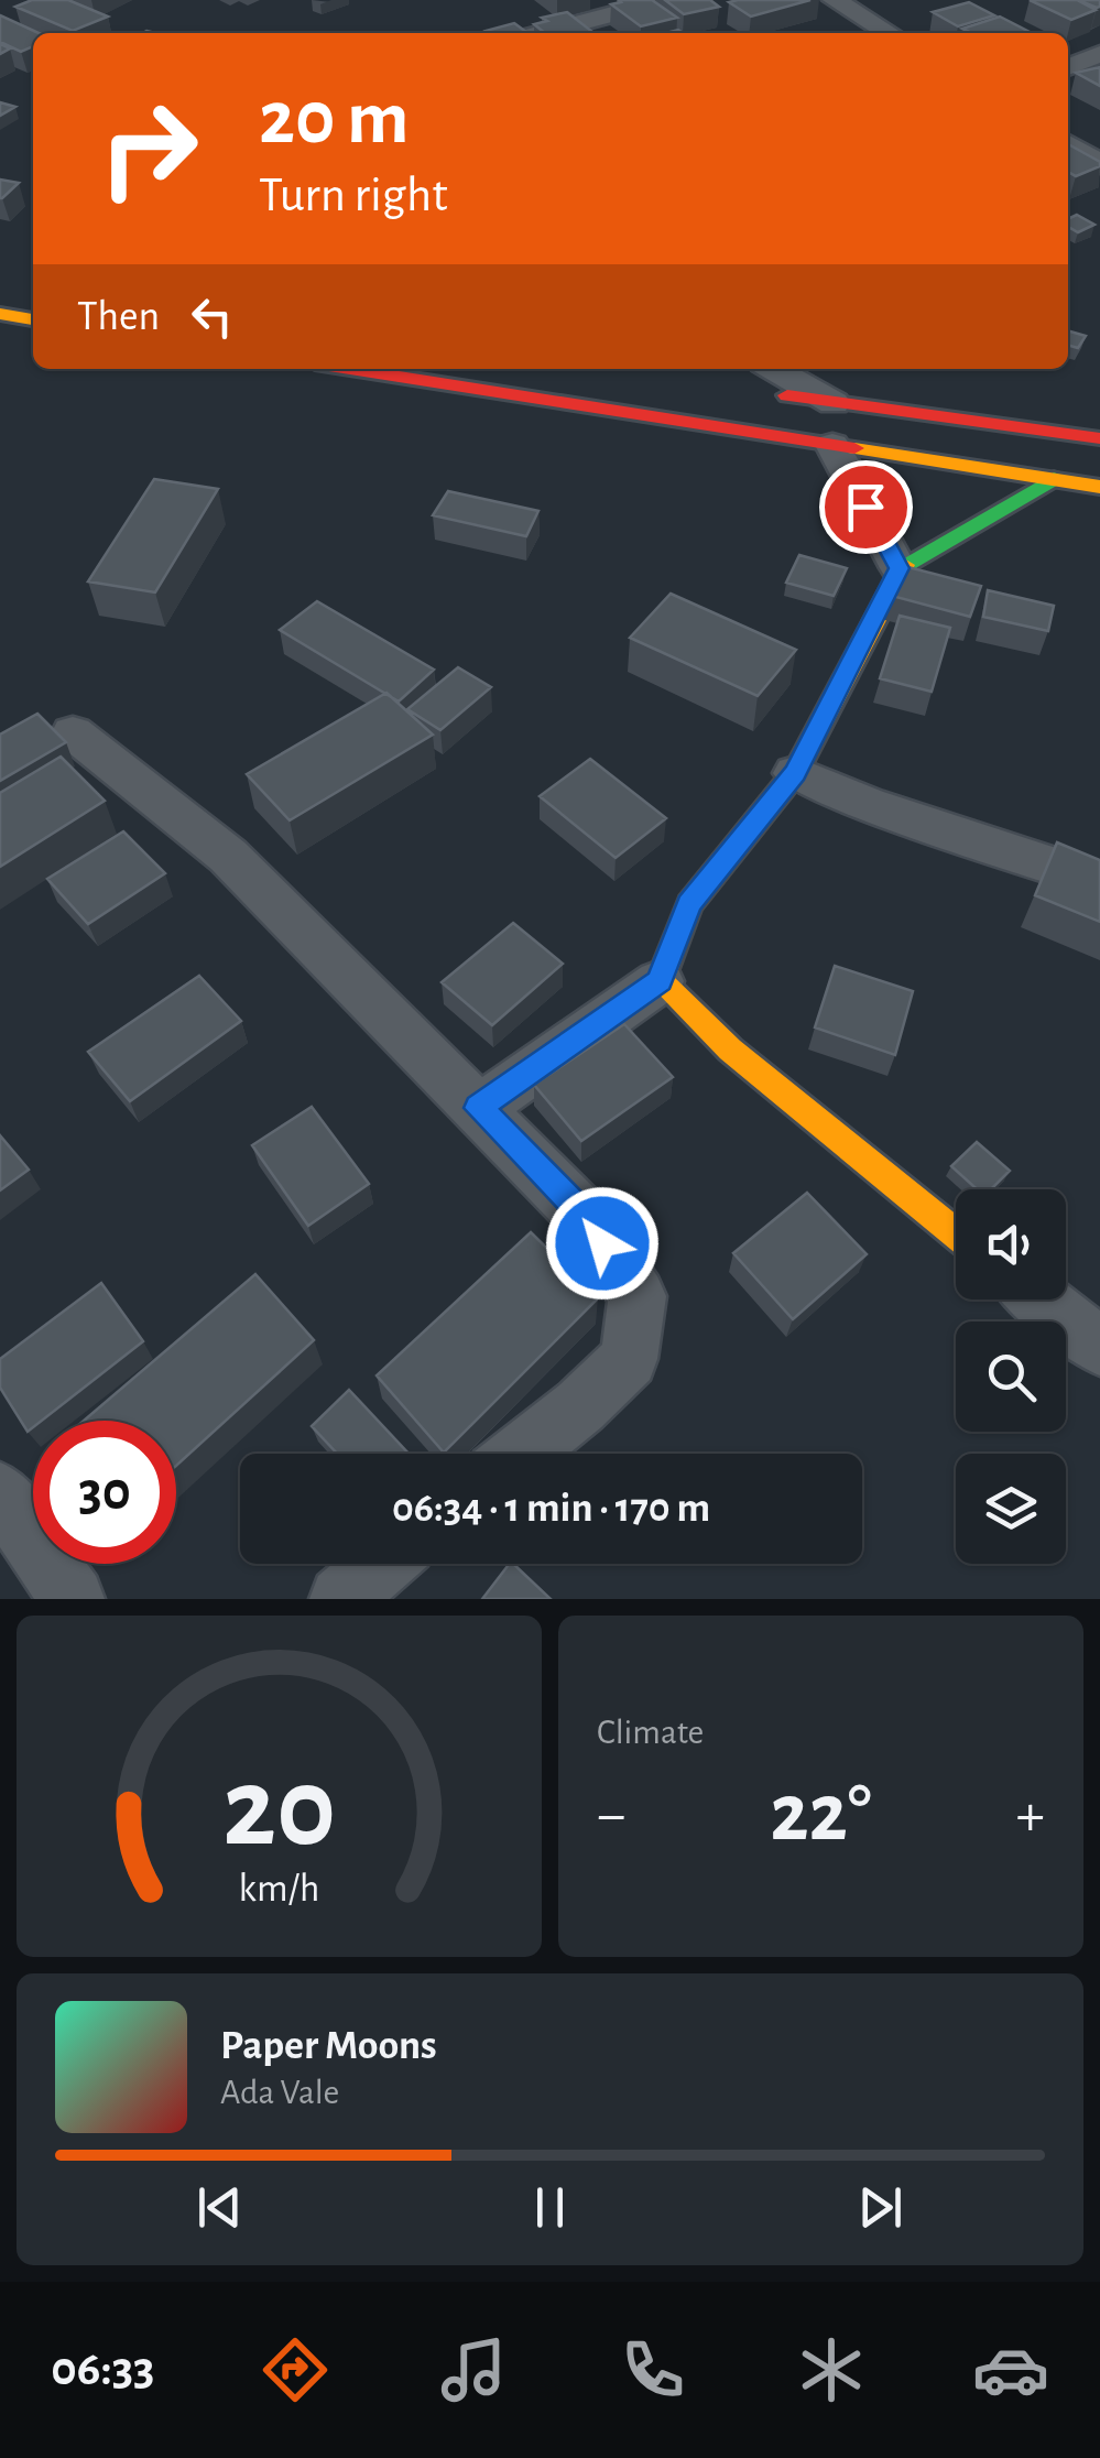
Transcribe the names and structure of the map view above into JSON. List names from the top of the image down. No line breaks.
{"page":{"turn":["20 m","Turn right"],"then":"Then","limit":"30","trip":"06:34 · 1 min · 170 m","tile":"Climate","heat":["−","22°","+"],"song":["Paper Moons","Ada Vale"],"tabs":"06:33","gauge":["20","km/h"]}}
